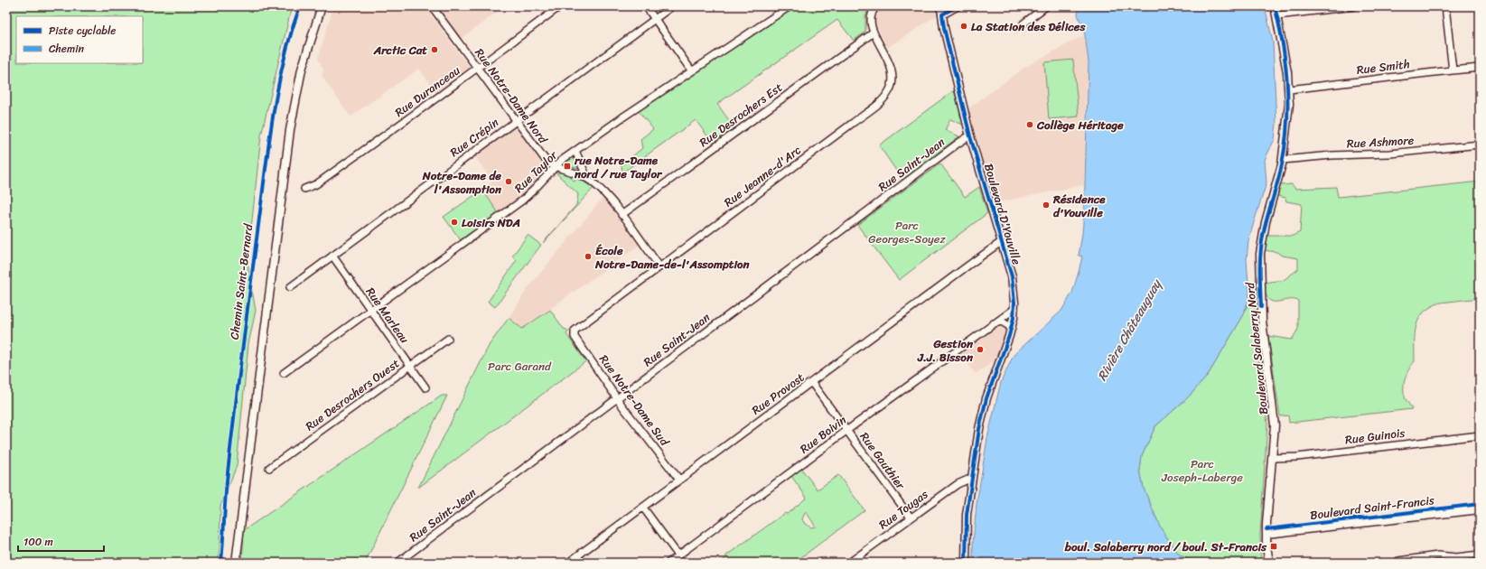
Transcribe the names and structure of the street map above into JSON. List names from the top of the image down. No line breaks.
{"streets":{"street":["Rue Smith","Rue Duranceau","Rue Notre-Dame Nord","Rue Desrochers Est","Rue Crépin","Rue Ashmore","Rue Saint-Jean","Rue Taylor","Rue Jeanne-d'Arc","Boulevard D'Youville","Rue Marleau","Boulevard Salaberry Nord","Rue Provost","Rue Desrochers Ouest","Rue Notre-Dame Sud","Rue Boivin","Rue Guinois","Rue Gauthier","Boulevard Saint-Francis","Rue Tougas"],"cycle path":["Chemin Saint-Bernard"]},"crossings":[["Rue Smith","Boulevard Salaberry Nord"],["Rue Duranceau","Rue Notre-Dame Nord"],["Rue Notre-Dame Nord","Rue Desrochers Est"],["Rue Notre-Dame Nord","Rue Crépin"],["Rue Notre-Dame Nord","Rue Taylor"],["Rue Notre-Dame Nord","Rue Jeanne-d'Arc"],["Rue Desrochers Est","Rue Jeanne-d'Arc"],["Rue Crépin","Rue Marleau"],["Rue Ashmore","Boulevard Salaberry Nord"],["Rue Saint-Jean","Boulevard D'Youville"],["Rue Saint-Jean","Rue Notre-Dame Sud"],["Rue Taylor","Rue Marleau"],["Rue Jeanne-d'Arc","Rue Notre-Dame Sud"],["Boulevard D'Youville","Rue Provost"],["Boulevard D'Youville","Rue Boivin"],["Boulevard D'Youville","Rue Tougas"],["Rue Marleau","Rue Desrochers Ouest"],["Boulevard Salaberry Nord","Rue Guinois"],["Boulevard Salaberry Nord","Boulevard Saint-Francis"],["Rue Provost","Rue Notre-Dame Sud"],["Rue Provost","Rue Gauthier"],["Rue Boivin","Rue Gauthier"],["Rue Gauthier","Rue Tougas"]],"water":["Rivière Châteauguay"],"parks":["Parc Georges-Soyez","Parc Garand","Parc Joseph-Laberge"],"places":{"other":["La Station des Délices","Arctic Cat","Collège Héritage","Notre-Dame de l'Assomption","Résidence d'Youville","Loisirs NDA","École Notre-Dame-de-l'Assomption","Gestion J.J. Bisson"],"transit":["rue Notre-Dame nord / rue Taylor","boul. Salaberry nord / boul. St-Francis"]},"legend":["Piste cyclable","Chemin"],"scale_bar":"100 m"}
